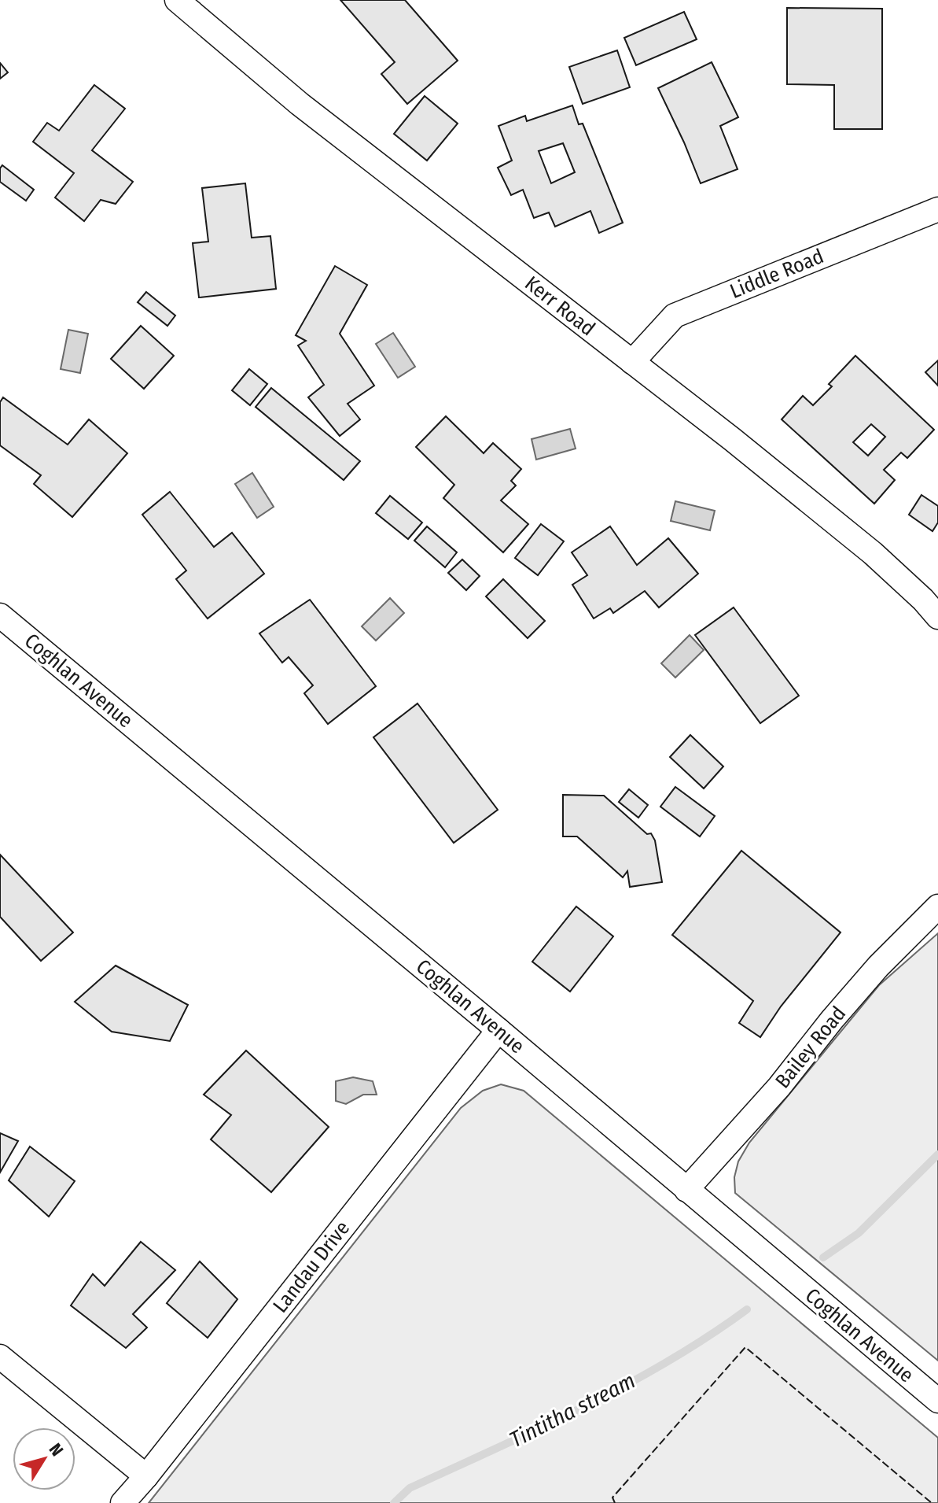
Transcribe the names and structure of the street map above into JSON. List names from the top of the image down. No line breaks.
{"streets":{"street":["Liddle Road","Kerr Road","Coghlan Avenue","Bailey Road","Landau Drive"]},"crossings":[["Liddle Road","Kerr Road"],["Coghlan Avenue","Bailey Road"],["Coghlan Avenue","Landau Drive"]],"water":["Tintitha stream"],"north":"top right"}
